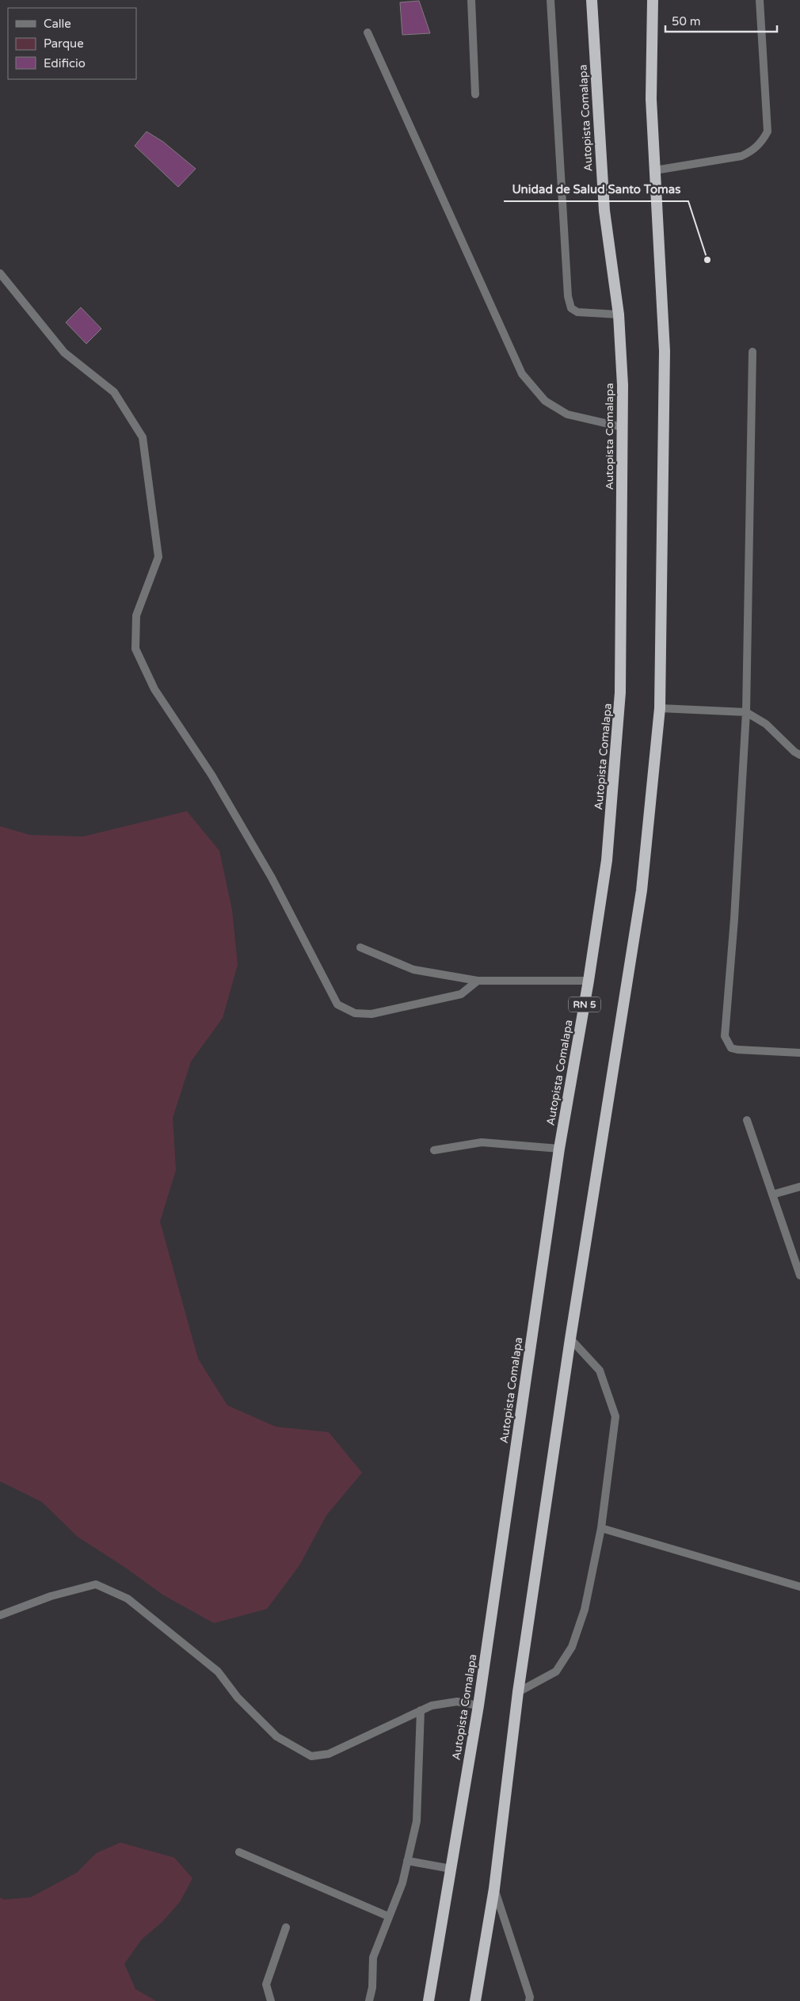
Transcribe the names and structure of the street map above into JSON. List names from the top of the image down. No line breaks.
{"streets":{"highway":["Autopista Comalapa","RN 5"]},"places":["Unidad de Salud Santo Tomas"],"legend":["Calle","Parque","Edificio"],"scale_bar":"50 m"}
